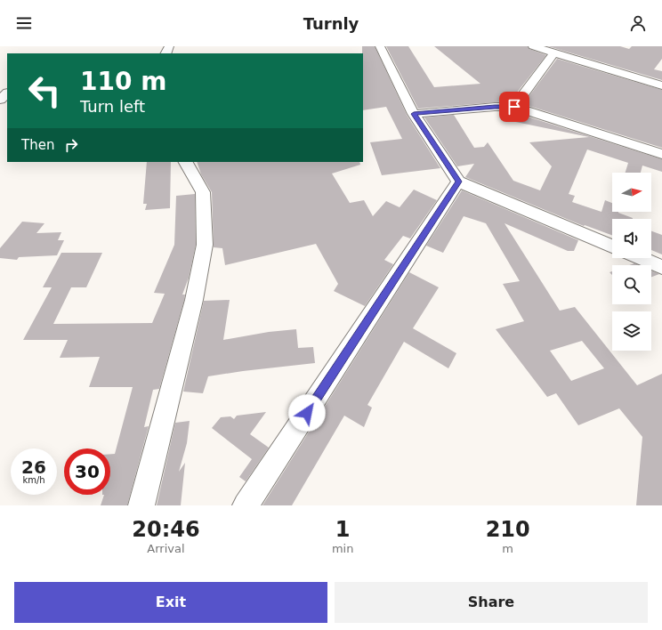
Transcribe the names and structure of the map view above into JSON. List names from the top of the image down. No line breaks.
{"north":"right","page":{"header":"Turnly","turn":["110 m","Turn left"],"then":"Then","speed":"26 km/h","limit":"30","eta":["20:46","Arrival","1","min","210","m"],"buttons":["Exit","Share"]}}
